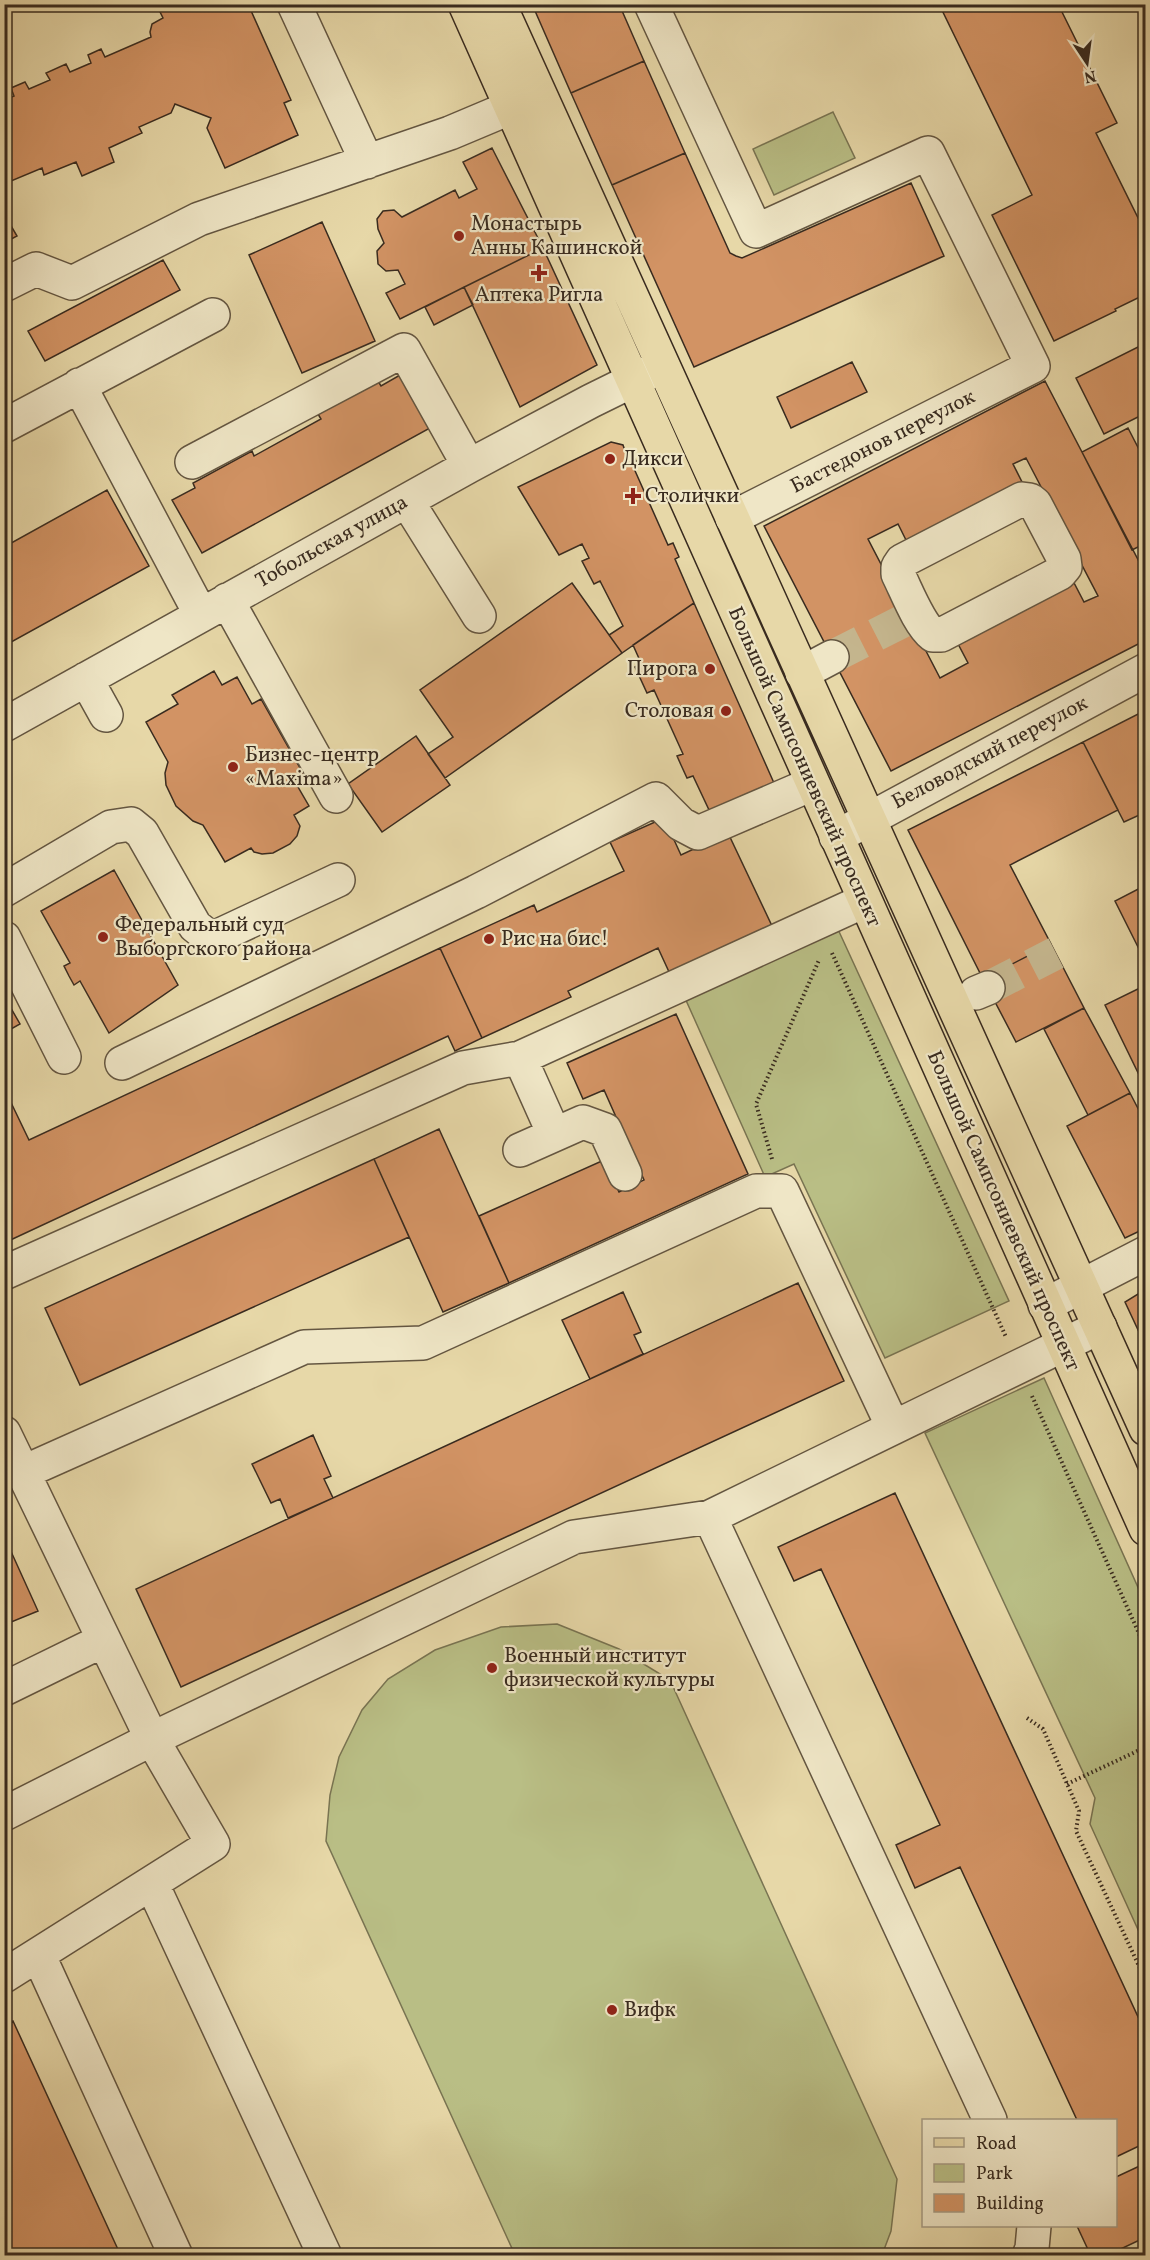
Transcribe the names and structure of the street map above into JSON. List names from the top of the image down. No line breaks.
{"streets":{"main road":["Большой Сампсониевский проспект"],"street":["Бастедонов переулок","Тобольская улица","Беловодский переулок"]},"crossings":[["Бастедонов переулок","Большой Сампсониевский проспект"],["Тобольская улица","Большой Сампсониевский проспект"],["Беловодский переулок","Большой Сампсониевский проспект"]],"places":{"other":["Монастырь Анны Кашинской","Дикси","Пирога","Столовая","Бизнес-центр «Maxima»","Федеральный суд Выборгского района","Рис на бис!","Военный институт физической культуры","Вифк"],"health":["Аптека Ригла","Столички"]},"legend":["Road","Park","Building"],"north":"bottom"}
